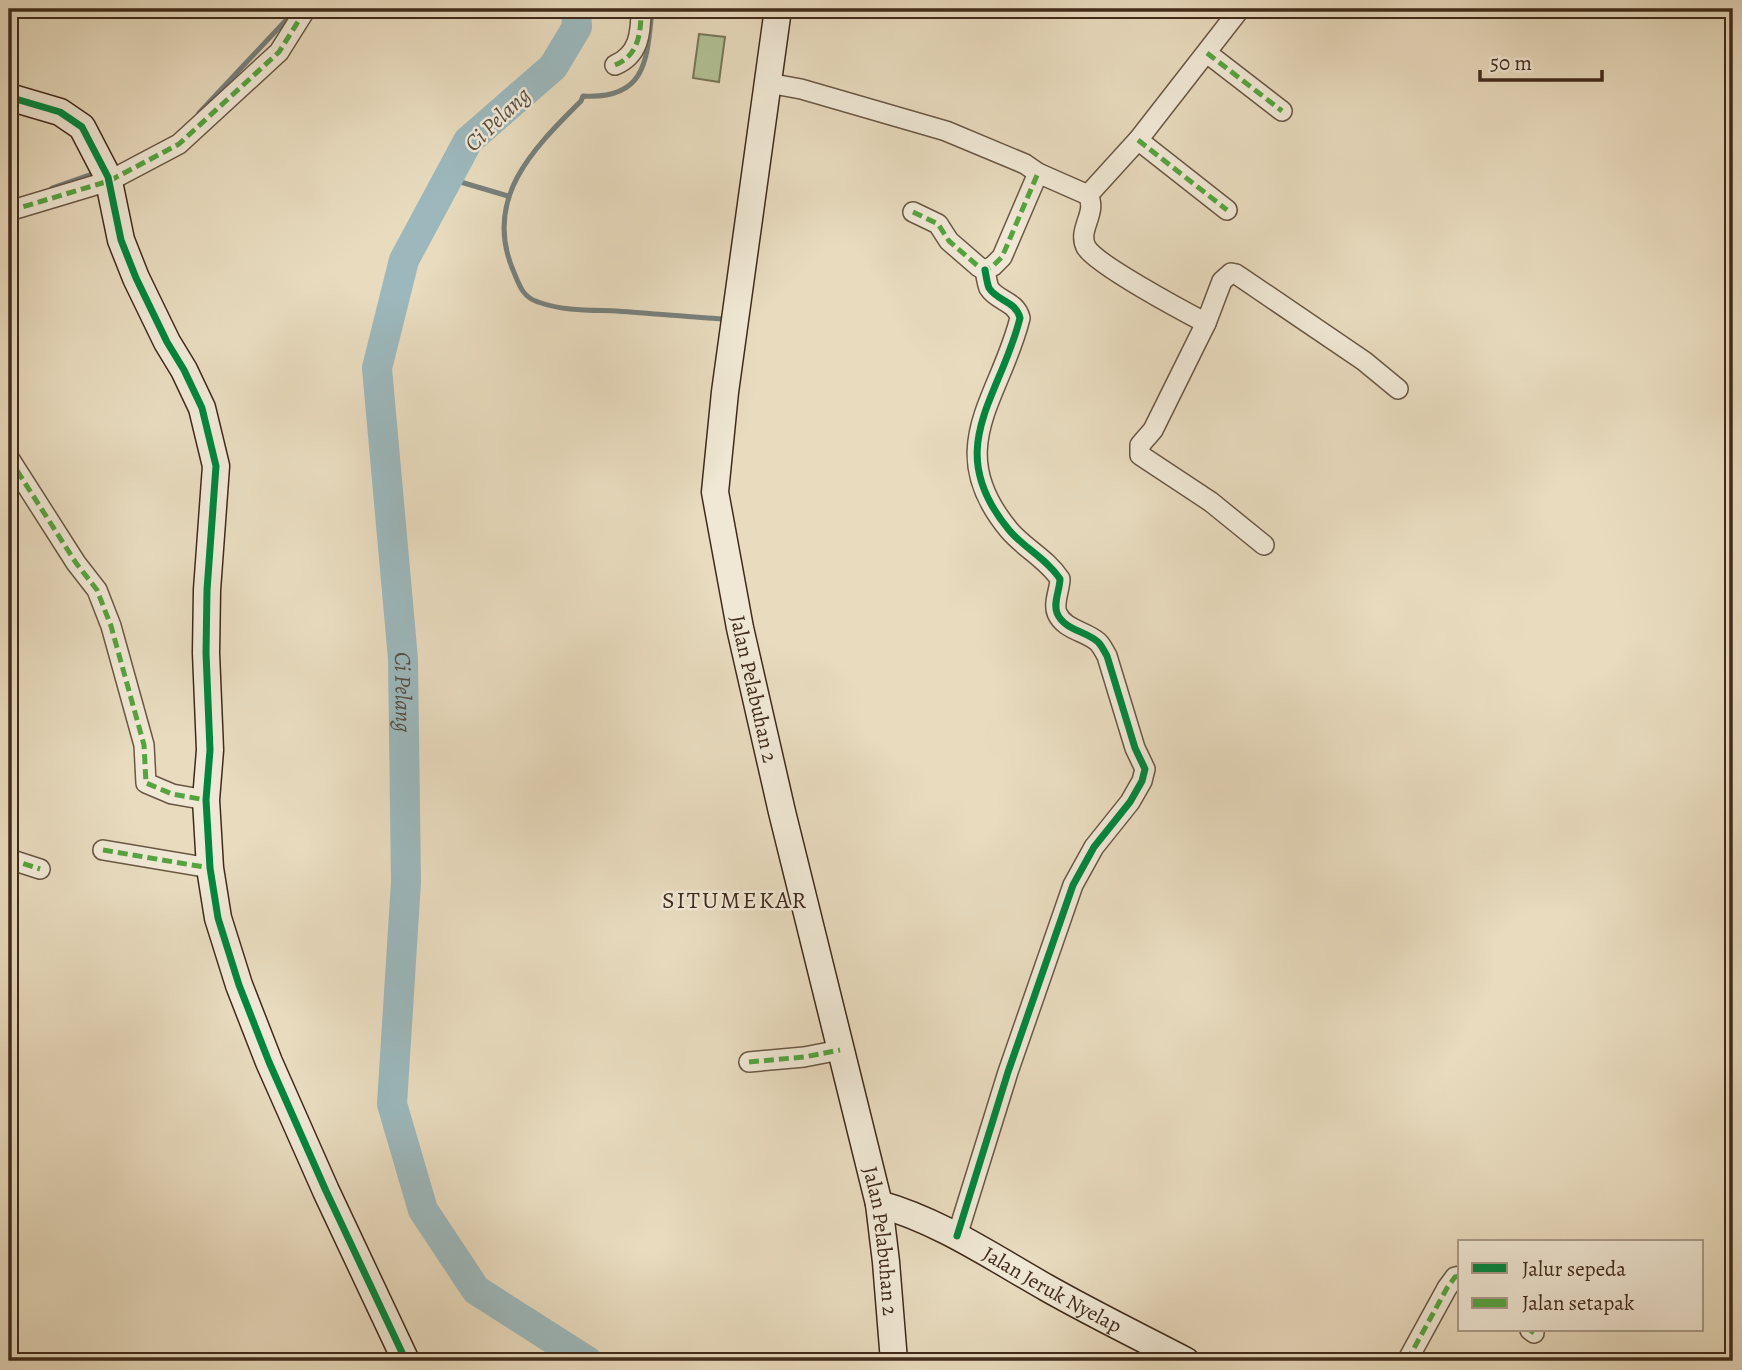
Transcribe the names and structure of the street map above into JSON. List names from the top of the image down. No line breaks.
{"streets":{"street":["Jalan Pelabuhan 2","Jalan Jeruk Nyelap"]},"crossings":[["Jalan Pelabuhan 2","Jalan Jeruk Nyelap"]],"districts":["SITUMEKAR"],"water":["Ci Pelang"],"legend":["Jalur sepeda","Jalan setapak"],"scale_bar":"50 m"}
